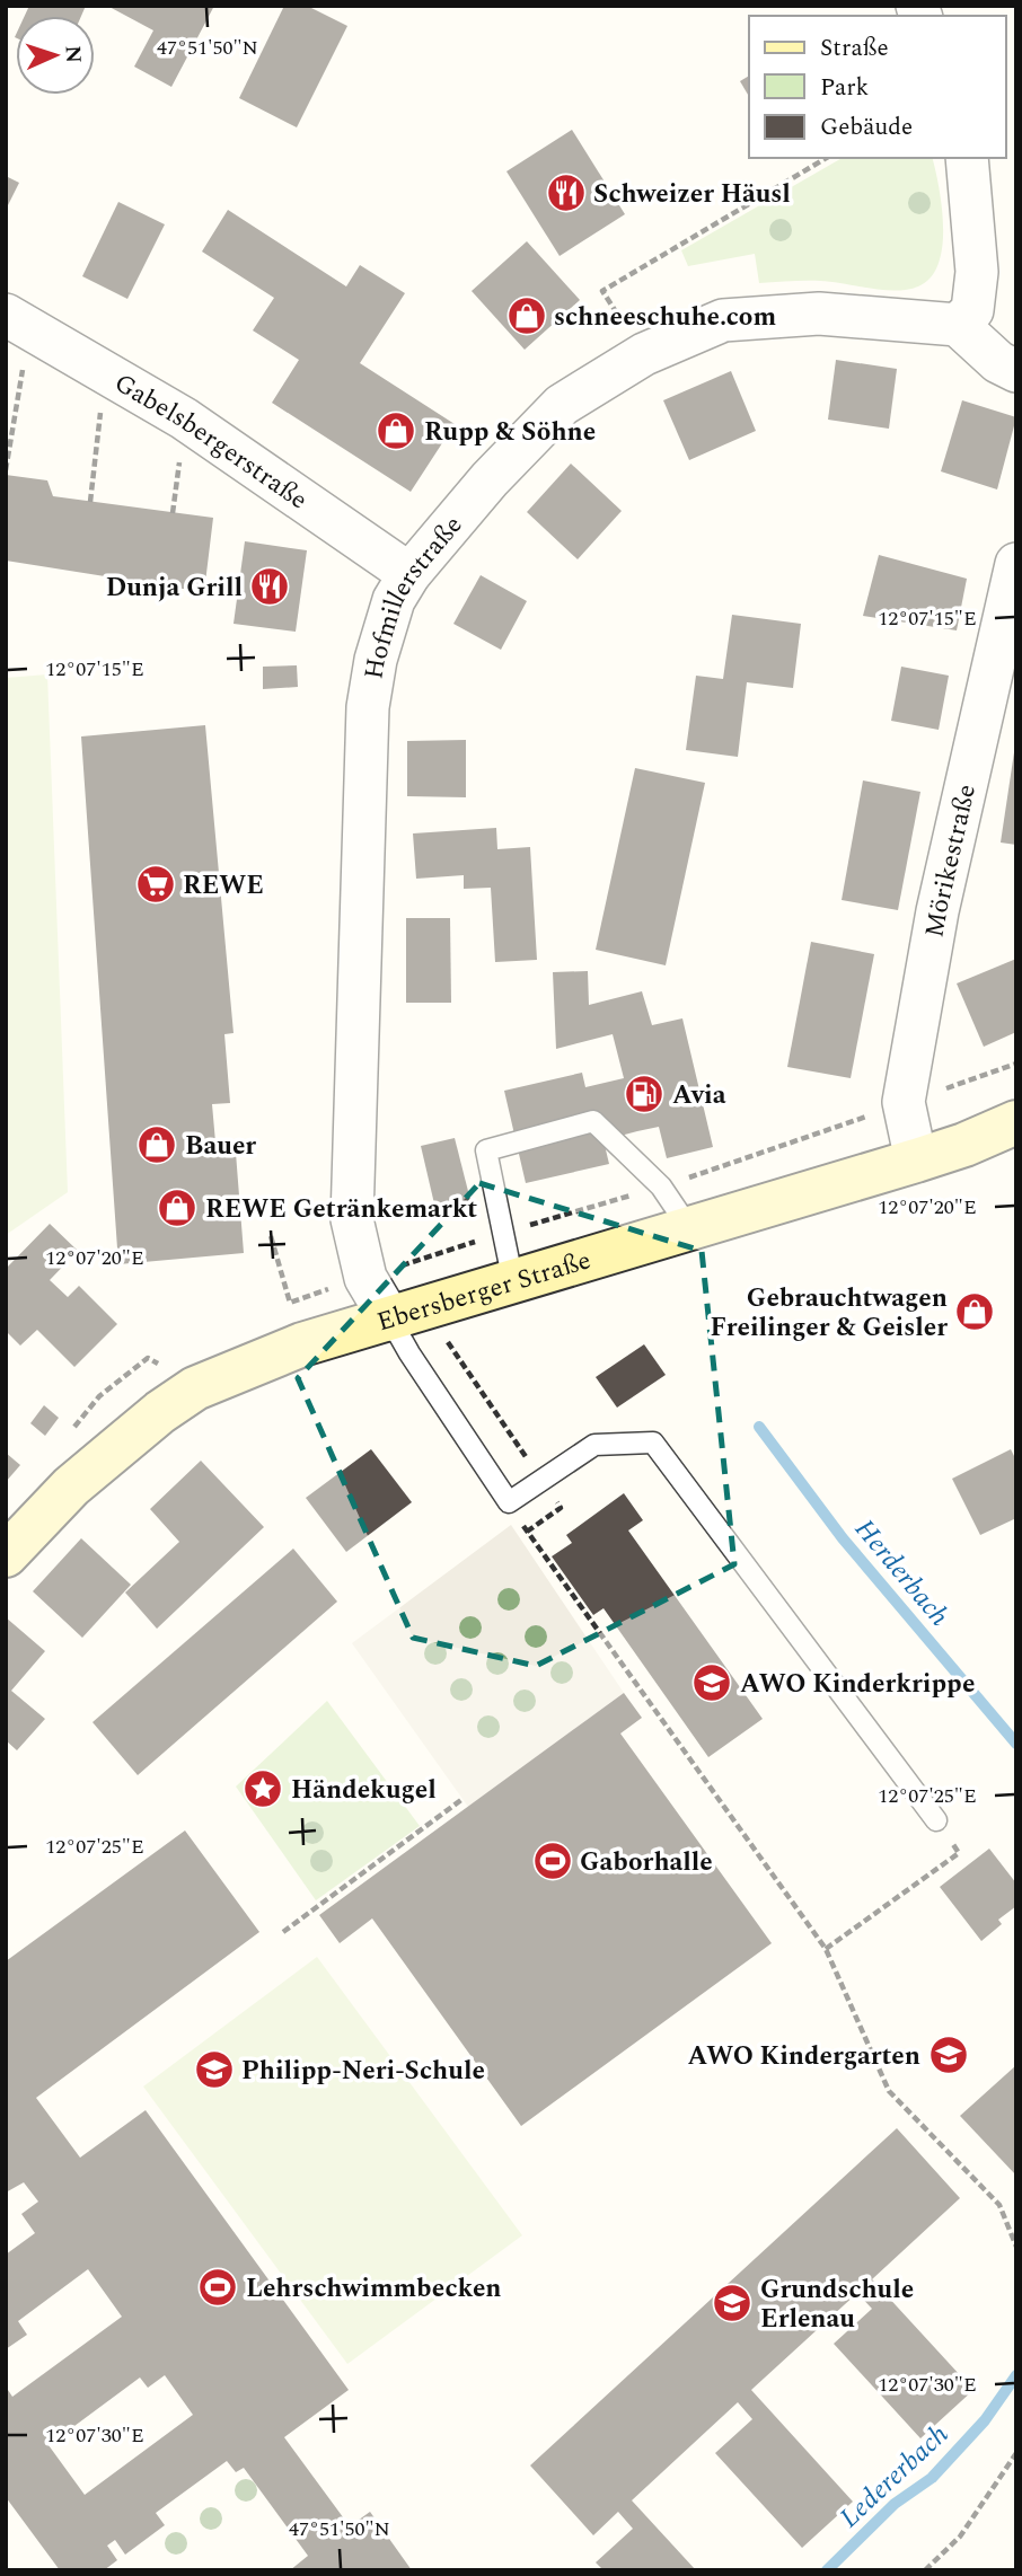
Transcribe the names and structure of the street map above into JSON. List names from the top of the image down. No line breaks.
{"streets":{"street":["Gabelsbergerstraße","Hofmillerstraße","Mörikestraße","Ebersberger Straße"]},"crossings":[["Gabelsbergerstraße","Hofmillerstraße"],["Hofmillerstraße","Ebersberger Straße"],["Mörikestraße","Ebersberger Straße"]],"water":["Herderbach","Ledererbach"],"places":{"restaurant":["Schweizer Häusl","Dunja Grill"],"shop":["schneeschuhe.com","Rupp & Söhne","Bauer","REWE Getränkemarkt","Gebrauchtwagen Freilinger & Geisler"],"supermarket":["REWE"],"fuel station":["Avia"],"school or university":["AWO Kinderkrippe","AWO Kindergarten","Philipp-Neri-Schule","Grundschule Erlenau"],"place":["Händekugel"],"sports":["Gaborhalle","Lehrschwimmbecken"]},"legend":["Straße","Park","Gebäude"],"north":"right","coordinates":["47°51'50\"N","12°07'15\"E","12°07'20\"E","12°07'25\"E","12°07'30\"E"]}
